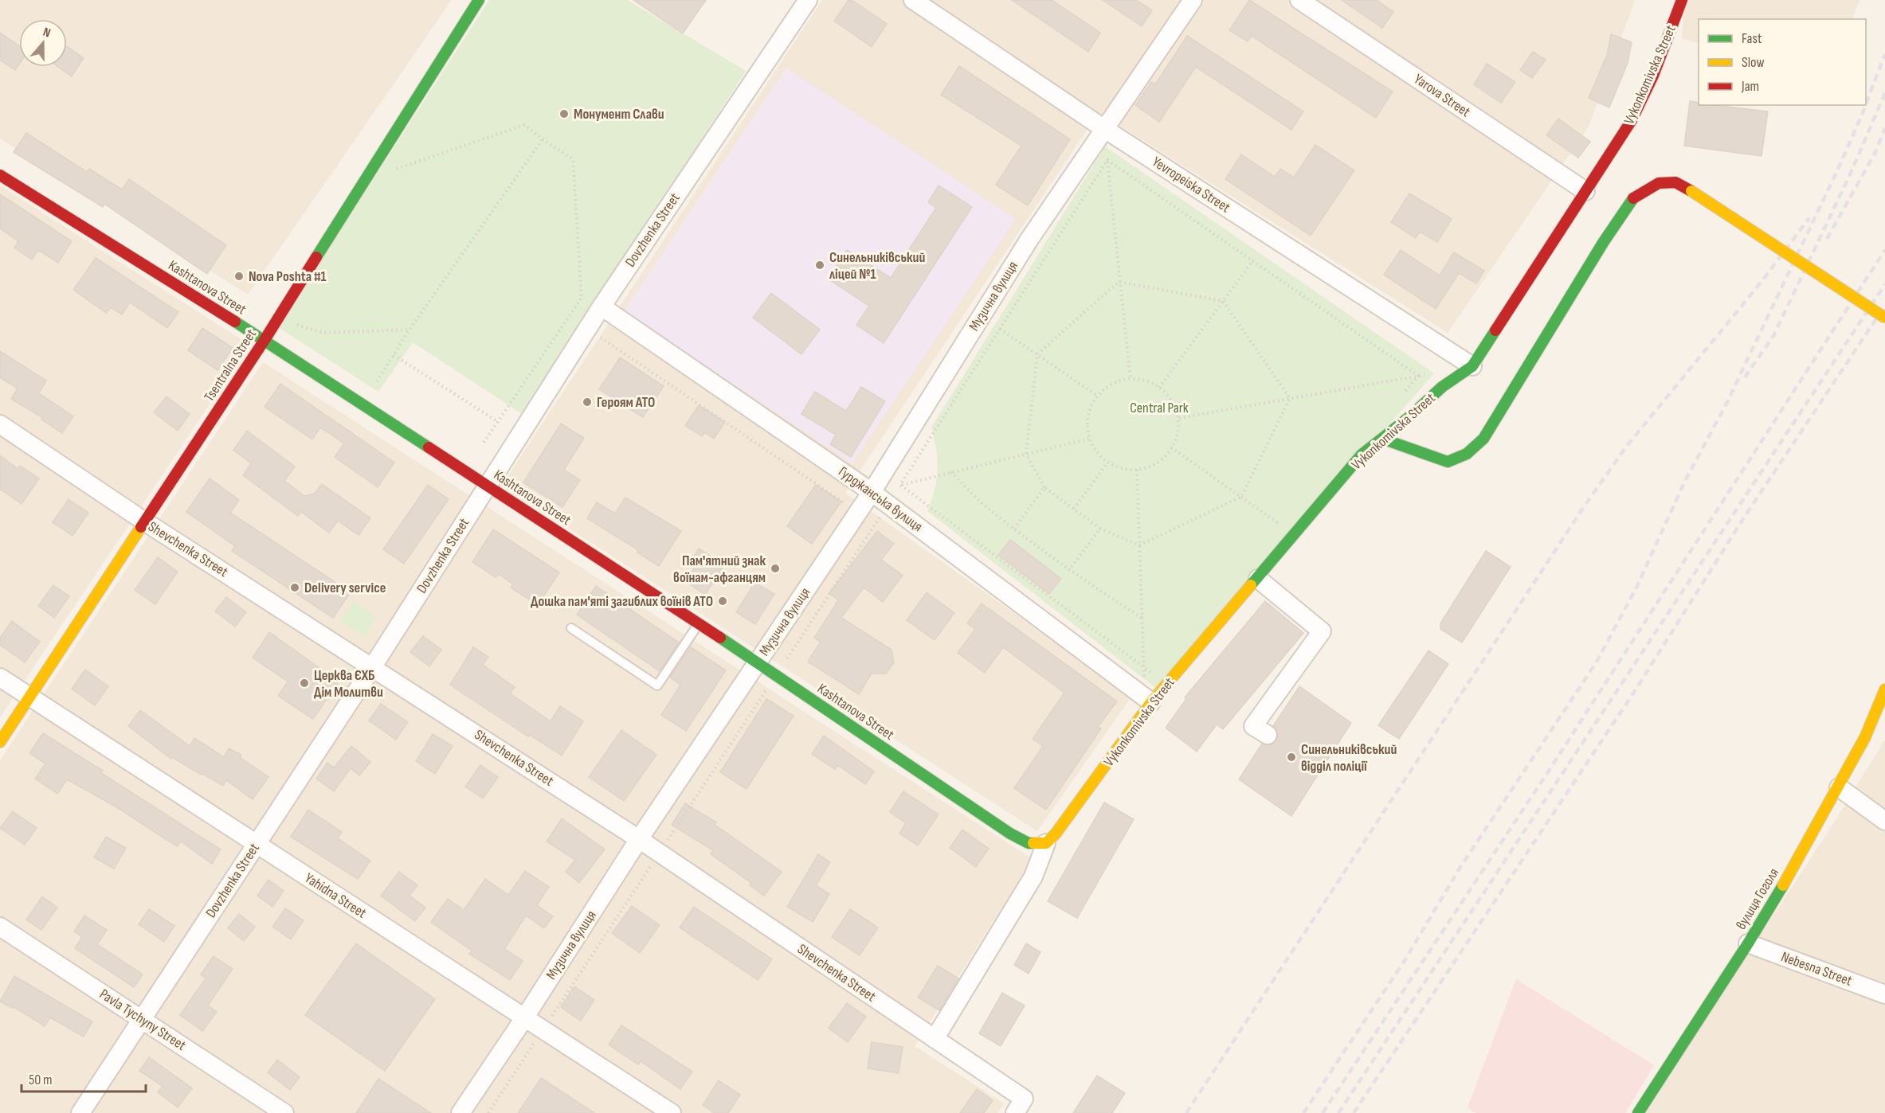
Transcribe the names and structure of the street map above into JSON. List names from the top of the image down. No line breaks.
{"streets":{"street":["Vykonkomivska Street","Yarova Street","Yevropeiska Street","Dovzhenka Street","Kashtanova Street","Музична вулиця","Tsentralna Street","Гурджанська вулиця","Shevchenka Street","Yahidna Street","вулиця Гоголя","Nebesna Street","Pavla Tychyny Street"]},"crossings":[["Vykonkomivska Street","Yarova Street"],["Vykonkomivska Street","Yevropeiska Street"],["Vykonkomivska Street","Kashtanova Street"],["Vykonkomivska Street","Гурджанська вулиця"],["Vykonkomivska Street","Shevchenka Street"],["Yevropeiska Street","Музична вулиця"],["Dovzhenka Street","Kashtanova Street"],["Dovzhenka Street","Гурджанська вулиця"],["Dovzhenka Street","Shevchenka Street"],["Dovzhenka Street","Yahidna Street"],["Dovzhenka Street","Pavla Tychyny Street"],["Kashtanova Street","Музична вулиця"],["Kashtanova Street","Tsentralna Street"],["Музична вулиця","Гурджанська вулиця"],["Музична вулиця","Shevchenka Street"],["Музична вулиця","Yahidna Street"],["Tsentralna Street","Shevchenka Street"],["Tsentralna Street","Yahidna Street"],["вулиця Гоголя","Nebesna Street"]],"parks":["Central Park"],"places":["Монумент Слави","Синельниківський ліцей №1","Nova Poshta #1","Героям АТО","Пам'ятний знак воїнам-афганцям","Delivery service","Дошка пам'яті загиблих воїнів АТО","Церква ЄХБ Дім Молитви","Синельниківський відділ поліції"],"legend":["Fast","Slow","Jam"],"scale_bar":"50 m","north":"top"}
